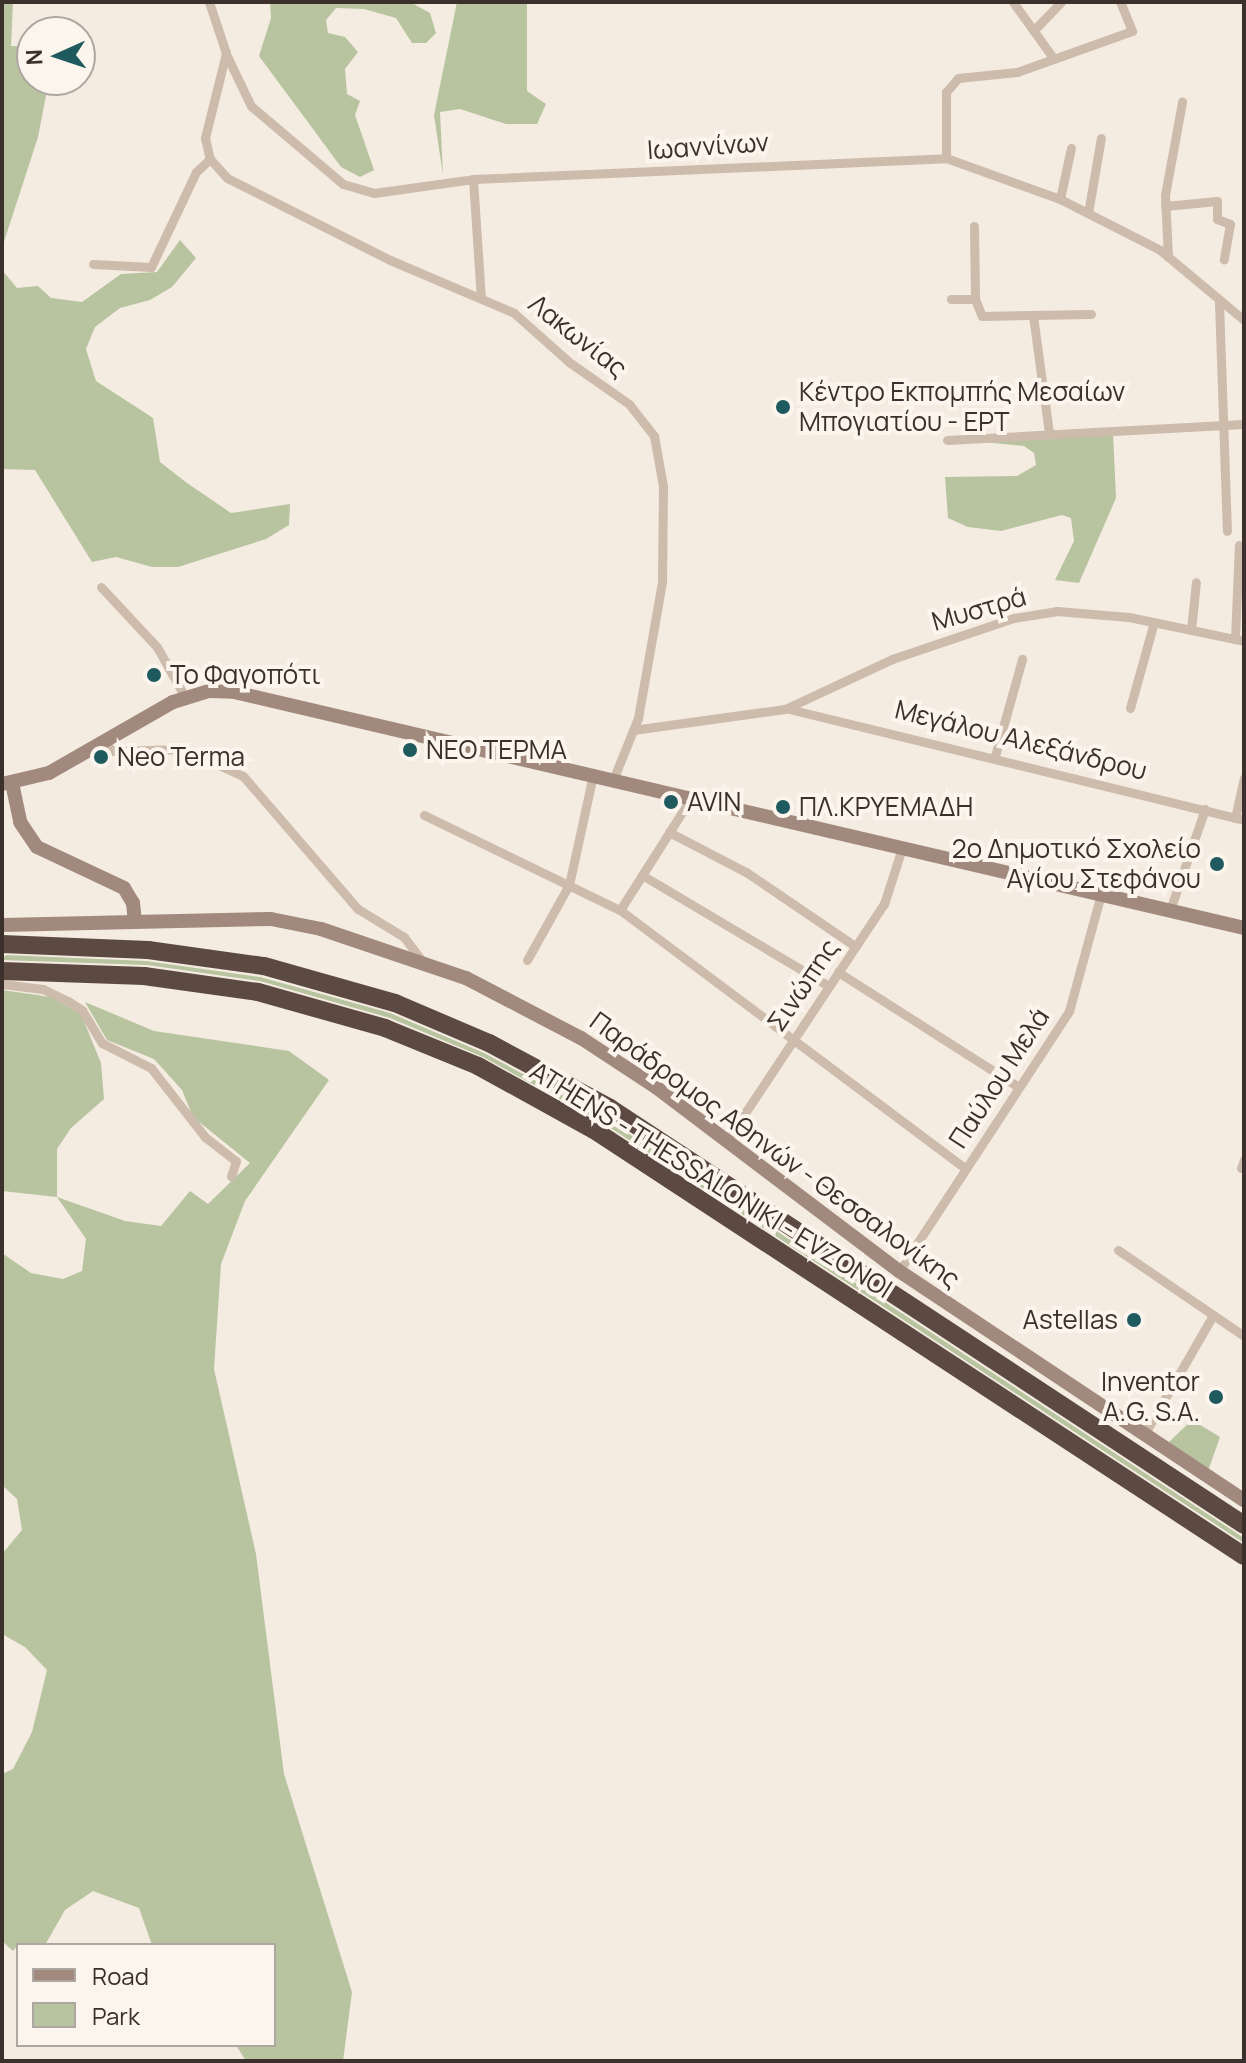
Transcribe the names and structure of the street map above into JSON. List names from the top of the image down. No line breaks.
{"streets":{"highway":["ATHENS - THESSALONIKI - EVZONOI"],"main road":["Παράδρομος Αθηνών - Θεσσαλονίκης"],"street":["Ιωαννίνων","Λακωνίας","Μυστρά","Μεγάλου Αλεξάνδρου","Σινώπης","Παύλου Μελά"]},"crossings":[["Μυστρά","Μεγάλου Αλεξάνδρου"],["Σινώπης","Παράδρομος Αθηνών - Θεσσαλονίκης"],["Παύλου Μελά","Παράδρομος Αθηνών - Θεσσαλονίκης"]],"places":["Κέντρο Εκπομπής Μεσαίων Μπογιατίου - ΕΡΤ","Το Φαγοπότι","ΝΕΟ ΤΕΡΜΑ","Neo Terma","AVIN","ΠΛ.ΚΡΥΕΜΑΔΗ","2ο Δημοτικό Σχολείο Αγίου Στεφάνου","Astellas","Inventor A.G. S.A."],"legend":["Road","Park"],"north":"left"}
